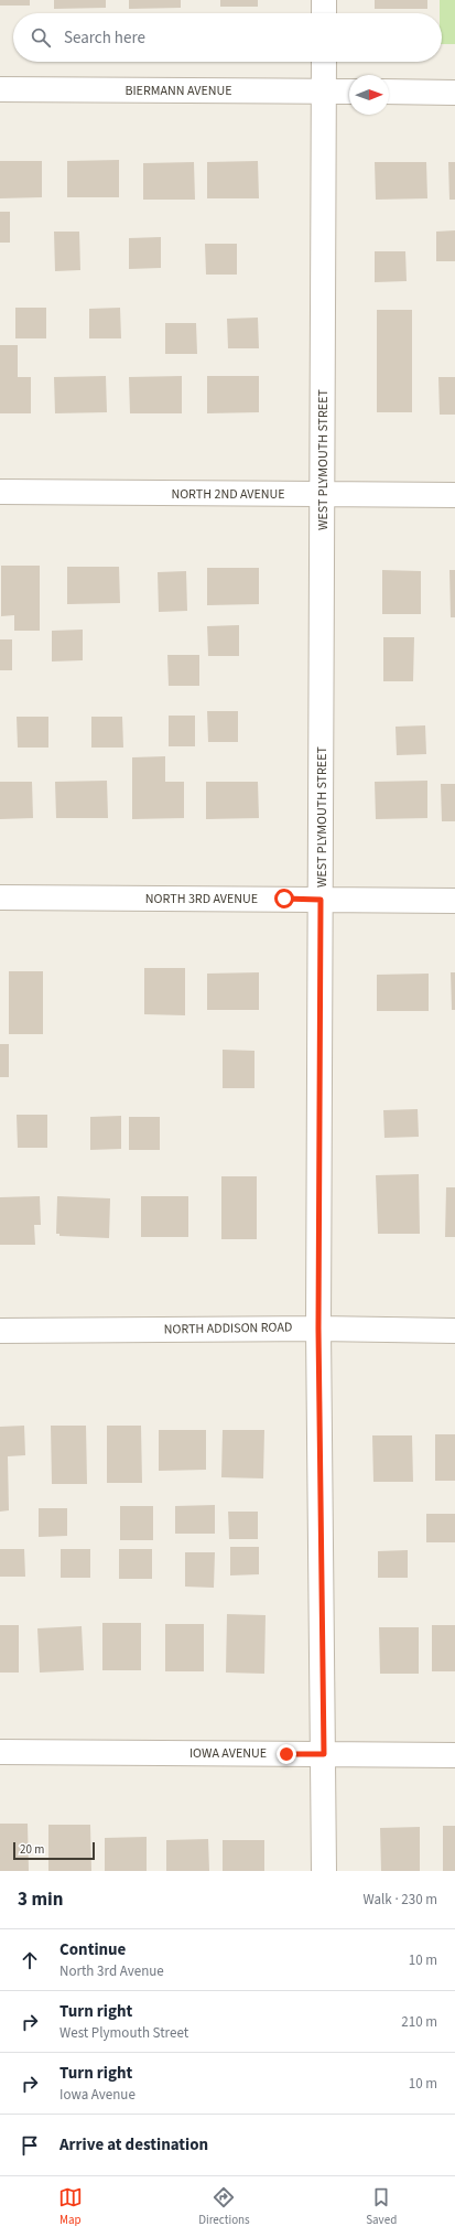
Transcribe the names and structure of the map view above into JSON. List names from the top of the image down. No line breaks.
{"streets":{"street":["BIERMANN AVENUE","WEST PLYMOUTH STREET","NORTH 2ND AVENUE","NORTH 3RD AVENUE","NORTH ADDISON ROAD","IOWA AVENUE"]},"crossings":[["BIERMANN AVENUE","WEST PLYMOUTH STREET"],["WEST PLYMOUTH STREET","NORTH 2ND AVENUE"],["WEST PLYMOUTH STREET","NORTH 3RD AVENUE"],["WEST PLYMOUTH STREET","NORTH ADDISON ROAD"],["WEST PLYMOUTH STREET","IOWA AVENUE"]],"scale_bar":"20 m","north":"right","page":{"search":"Search here","scale":"20 m","heading":["3 min","Walk · 230 m"],"list":[["Continue","North 3rd Avenue","10 m"],["Turn right","West Plymouth Street","210 m"],["Turn right","Iowa Avenue","10 m"],"Arrive at destination"],"nav":["Map","Directions","Saved"]}}
